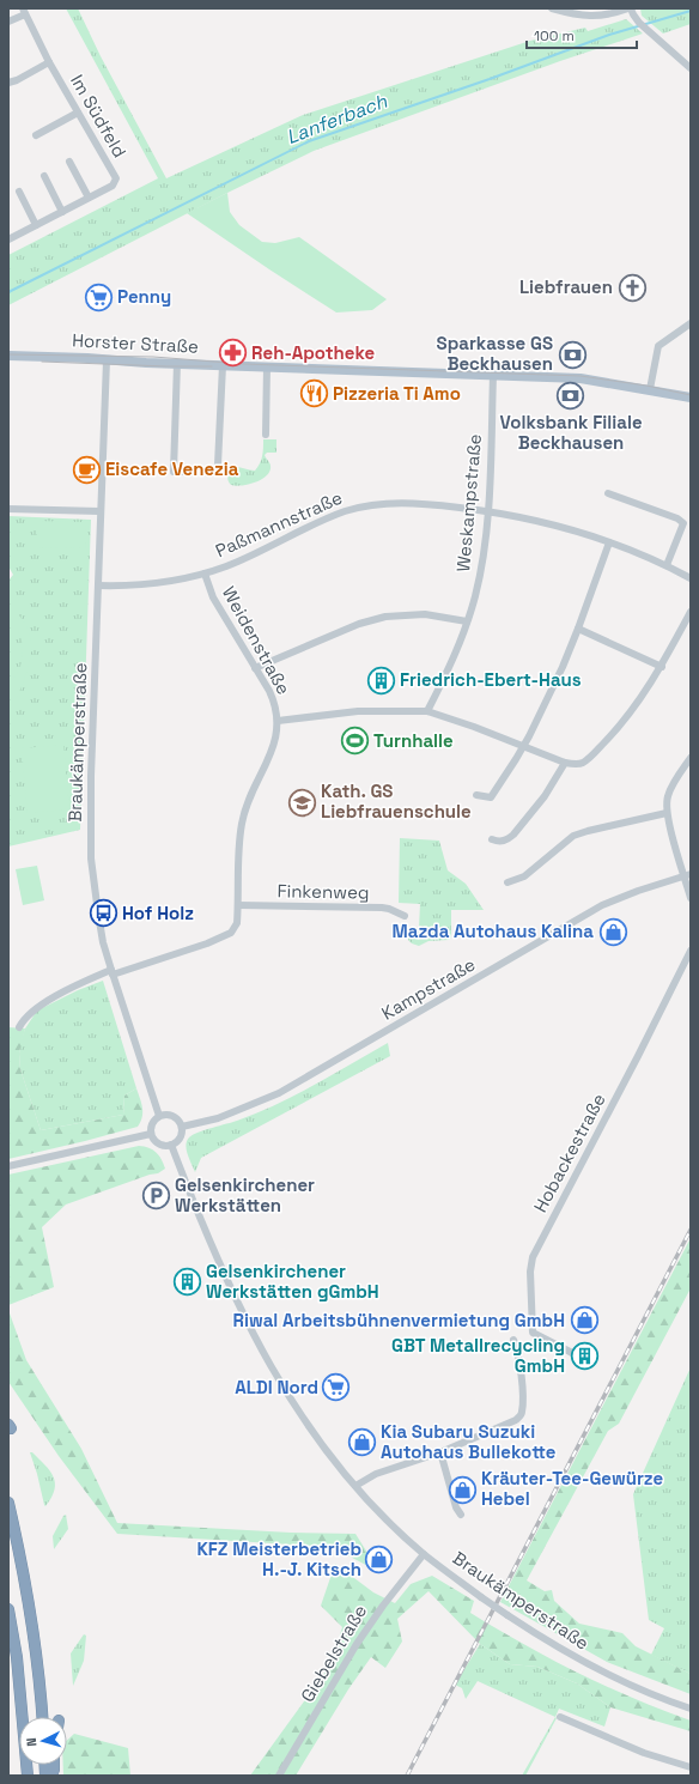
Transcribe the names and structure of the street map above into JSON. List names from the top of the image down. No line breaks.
{"streets":{"main road":["Horster Straße"],"street":["Im Südfeld","Weskampstraße","Paßmannstraße","Weidenstraße","Braukämperstraße","Finkenweg","Kampstraße","Hobackestraße","Giebelstraße"]},"crossings":[["Horster Straße","Weskampstraße"],["Horster Straße","Braukämperstraße"],["Weskampstraße","Paßmannstraße"],["Paßmannstraße","Weidenstraße"],["Paßmannstraße","Braukämperstraße"],["Weidenstraße","Braukämperstraße"],["Weidenstraße","Finkenweg"],["Braukämperstraße","Kampstraße"],["Braukämperstraße","Giebelstraße"]],"water":["Lanferbach"],"places":{"church":["Liebfrauen"],"supermarket":["Penny","ALDI Nord"],"pharmacy":["Reh-Apotheke"],"bank":["Sparkasse GS Beckhausen","Volksbank Filiale Beckhausen"],"restaurant":["Pizzeria Ti Amo"],"cafe":["Eiscafe Venezia"],"building":["Friedrich-Ebert-Haus","Gelsenkirchener Werkstätten gGmbH","GBT Metallrecycling GmbH"],"sports":["Turnhalle"],"school or university":["Kath. GS Liebfrauenschule"],"bus stop":["Hof Holz"],"shop":["Mazda Autohaus Kalina","Riwal Arbeitsbühnenvermietung GmbH","Kia Subaru Suzuki Autohaus Bullekotte","Kräuter-Tee-Gewürze Hebel","KFZ Meisterbetrieb H.-J. Kitsch"],"parking":["Gelsenkirchener Werkstätten"]},"scale_bar":"100 m","north":"left"}
